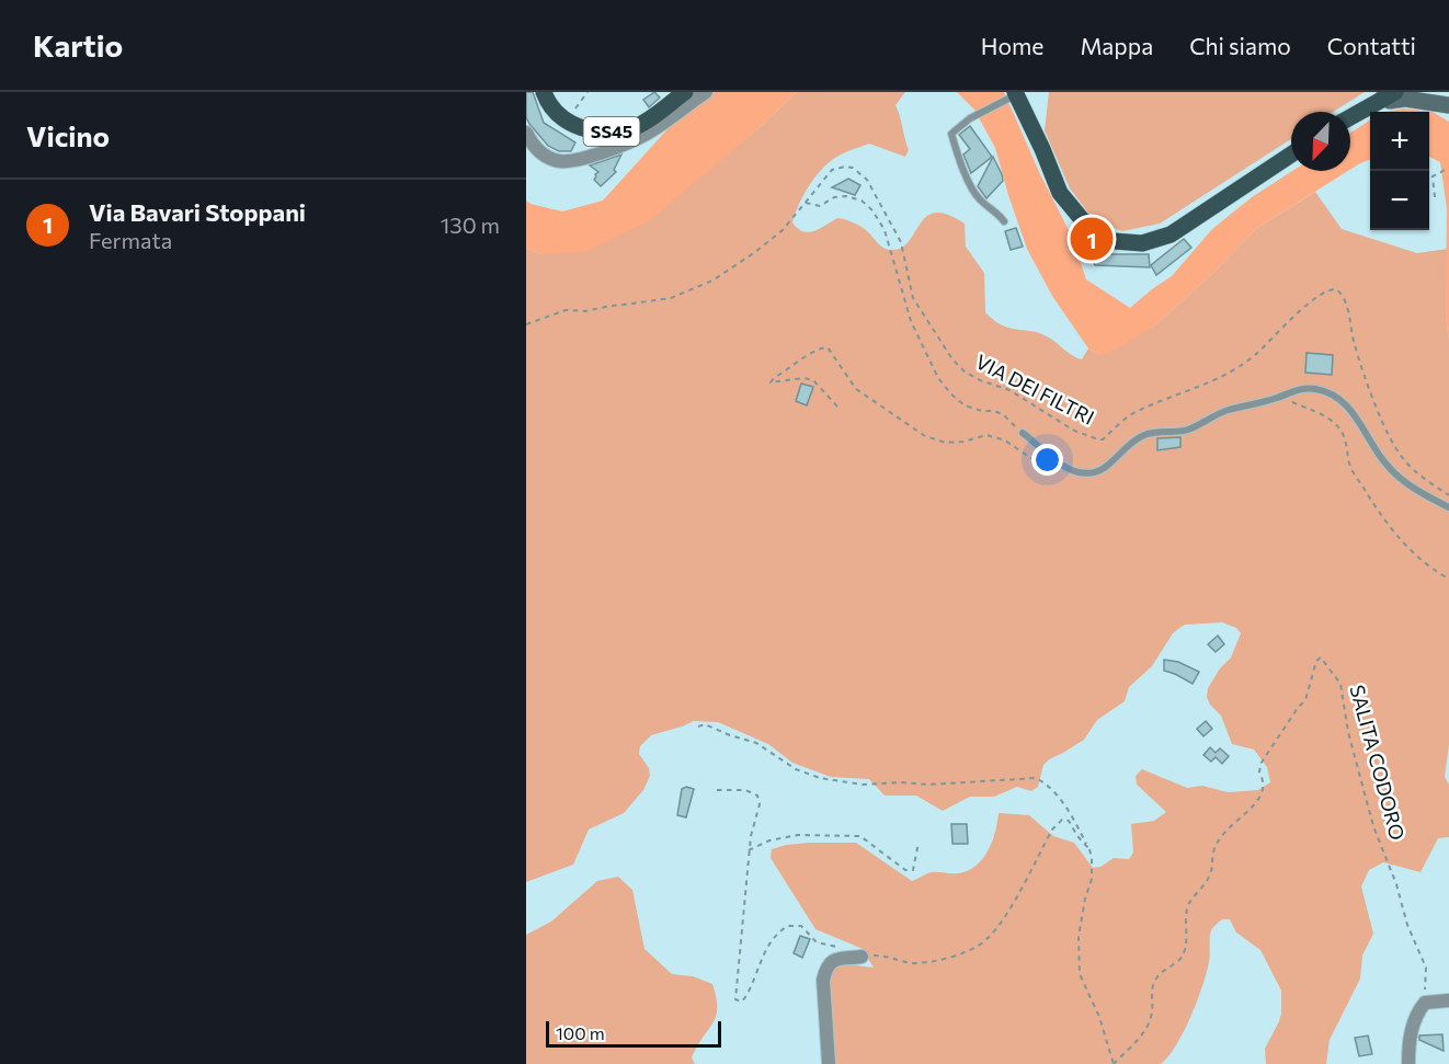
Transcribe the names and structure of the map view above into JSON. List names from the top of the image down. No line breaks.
{"streets":{"main road":["SS45"],"path":["VIA DEI FILTRI","SALITA CODORO"]},"scale_bar":"100 m","north":"bottom left","page":{"header":"Kartio","nav":["Home","Mappa","Chi siamo","Contatti"],"heading":"Vicino","map_buttons":["+","−"],"list":[{"mark":"1","name":"Via Bavari Stoppani","note":"Fermata","value":"130 m"}],"pins":"1","scale":"100 m"}}
